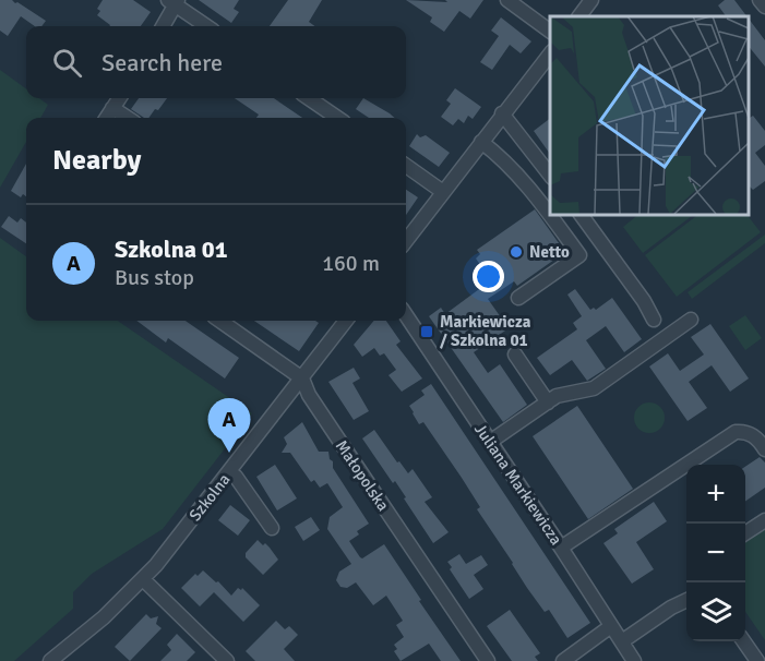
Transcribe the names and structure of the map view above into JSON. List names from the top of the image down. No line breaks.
{"streets":{"street":["Małopolska","Juliana Markiewicza","Szkolna"]},"crossings":[["Małopolska","Szkolna"]],"places":{"other":["Netto"],"transit":["Markiewicza / Szkolna 01"]},"page":{"search":"Search here","heading":"Nearby","list":[{"mark":"A","name":"Szkolna 01","note":"Bus stop","value":"160 m"}],"pins":"A","map_buttons":["+","−"]}}
